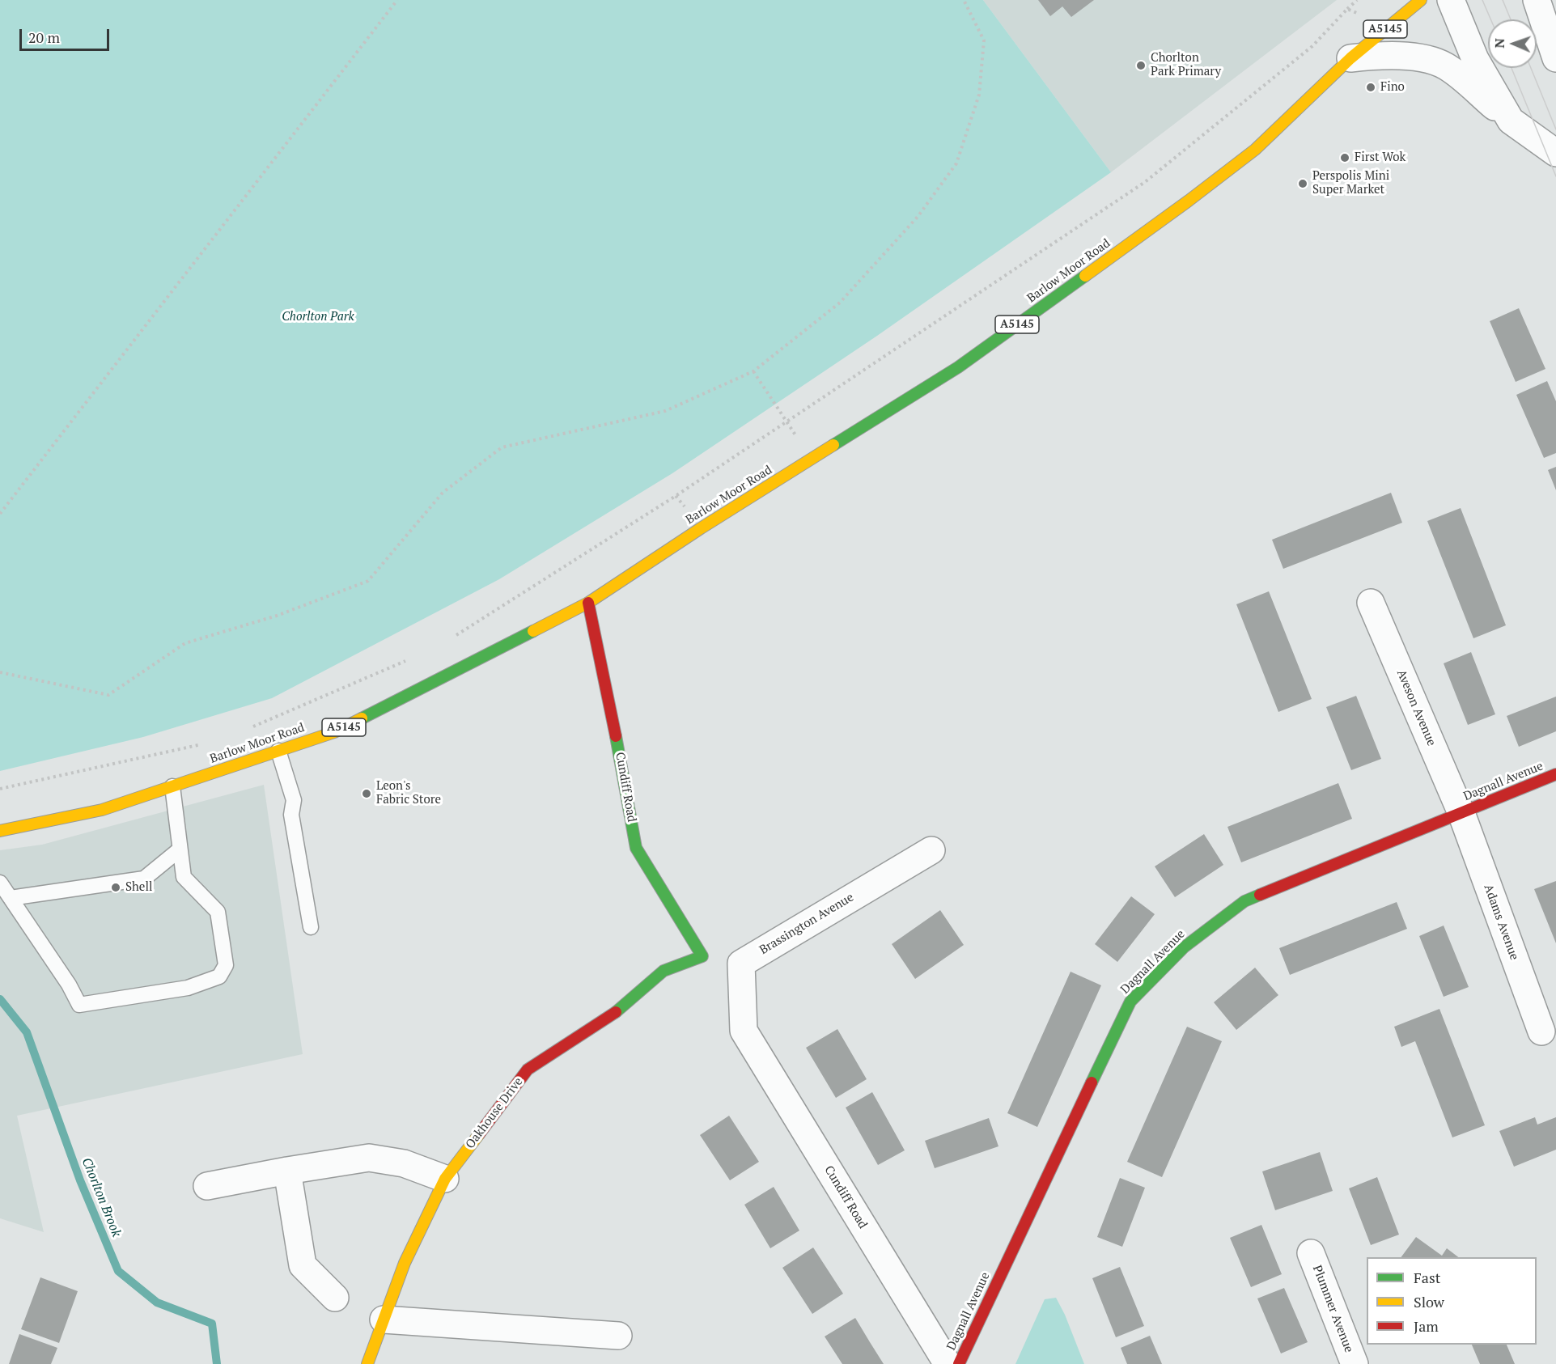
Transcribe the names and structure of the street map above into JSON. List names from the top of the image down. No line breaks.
{"streets":{"street":["A5145","Barlow Moor Road","Aveson Avenue","Dagnall Avenue","Cundiff Road","Adams Avenue","Brassington Avenue","Oakhouse Drive","Plummer Avenue"]},"crossings":[["Barlow Moor Road","Cundiff Road"],["Aveson Avenue","Dagnall Avenue"],["Aveson Avenue","Adams Avenue"],["Dagnall Avenue","Adams Avenue"],["Cundiff Road","Brassington Avenue"],["Cundiff Road","Oakhouse Drive"]],"water":["Chorlton Brook"],"parks":["Chorlton Park"],"places":["Chorlton Park Primary","Fino","First Wok","Perspolis Mini Super Market","Leon's Fabric Store","Shell"],"legend":["Fast","Slow","Jam"],"scale_bar":"20 m","north":"left"}
